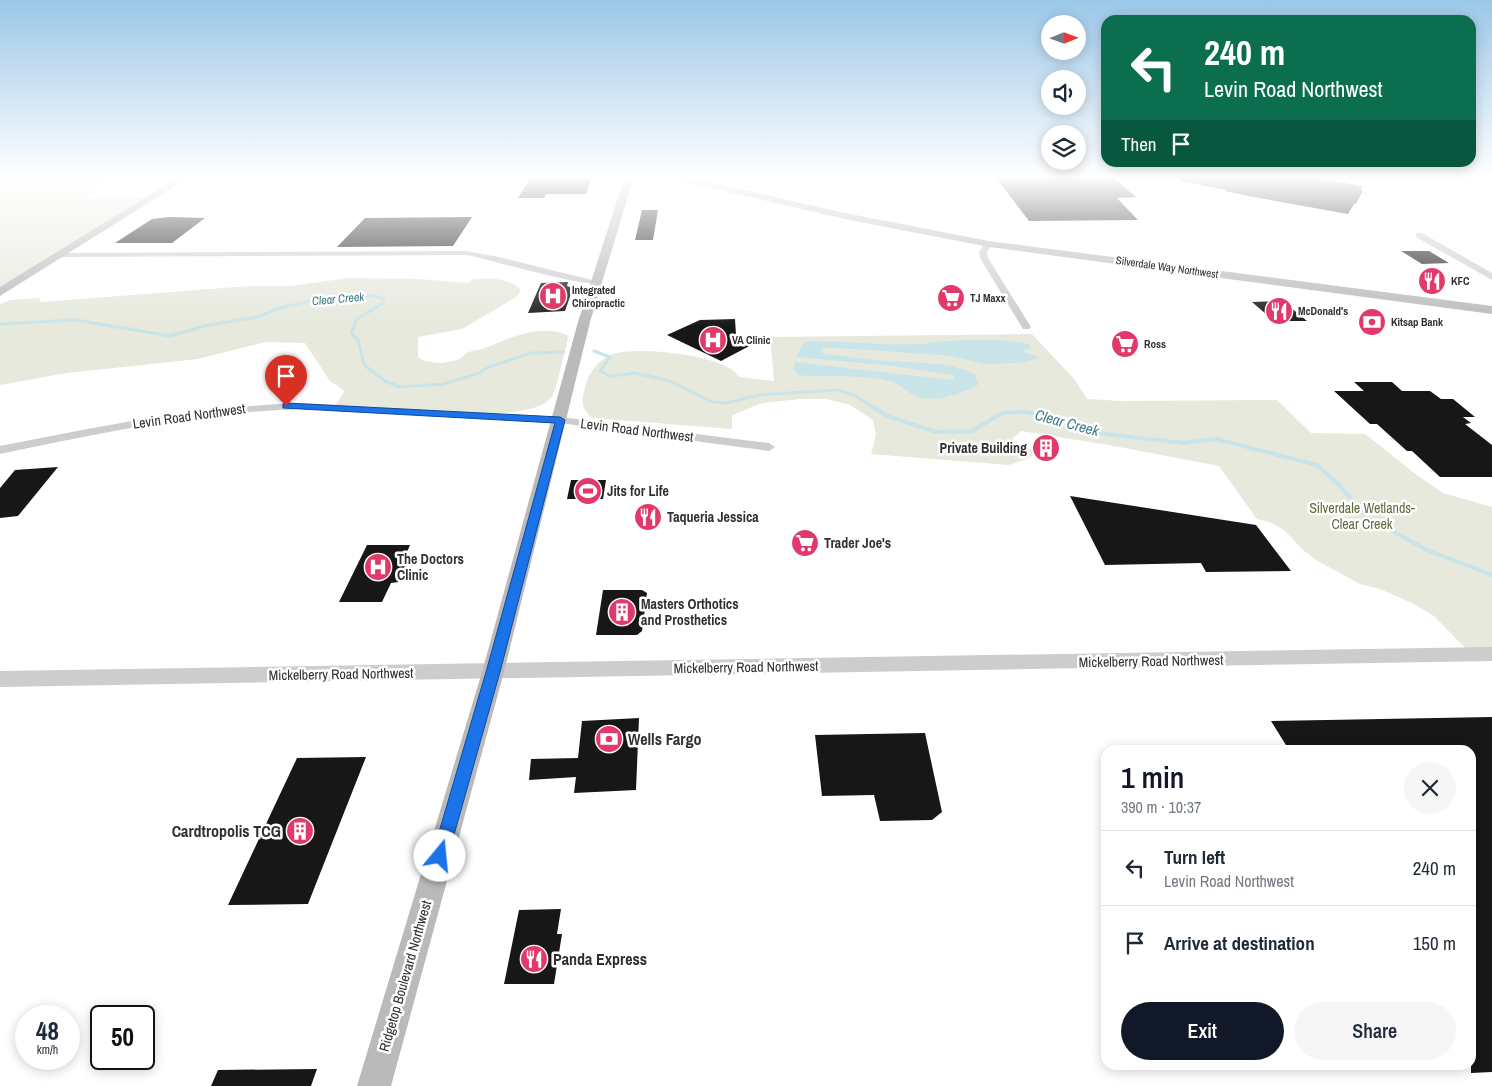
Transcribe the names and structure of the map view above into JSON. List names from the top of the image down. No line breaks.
{"streets":{"main road":["Silverdale Way Northwest","Ridgetop Boulevard Northwest"],"street":["Levin Road Northwest","Mickelberry Road Northwest"]},"crossings":[["Levin Road Northwest","Ridgetop Boulevard Northwest"],["Mickelberry Road Northwest","Ridgetop Boulevard Northwest"]],"water":["Clear Creek"],"parks":["Silverdale Wetlands- Clear Creek"],"places":{"restaurant":["KFC","McDonald's","Taqueria Jessica","Panda Express"],"hospital":["Integrated Chiropractic","VA Clinic","The Doctors Clinic"],"supermarket":["TJ Maxx","Ross","Trader Joe's"],"bank":["Kitsap Bank","Wells Fargo"],"building":["Private Building","Masters Orthotics and Prosthetics","Cardtropolis TCG"],"sports":["Jits for Life"]},"north":"right","page":{"turn":["240 m","Levin Road Northwest"],"then":"Then","heading":["1 min","390 m · 10:37"],"list":[{"name":"Turn left","note":"Levin Road Northwest","value":"240 m"},{"name":"Arrive at destination","value":"150 m"}],"buttons":["Exit","Share"],"speed":"48 km/h","limit":"50"}}
